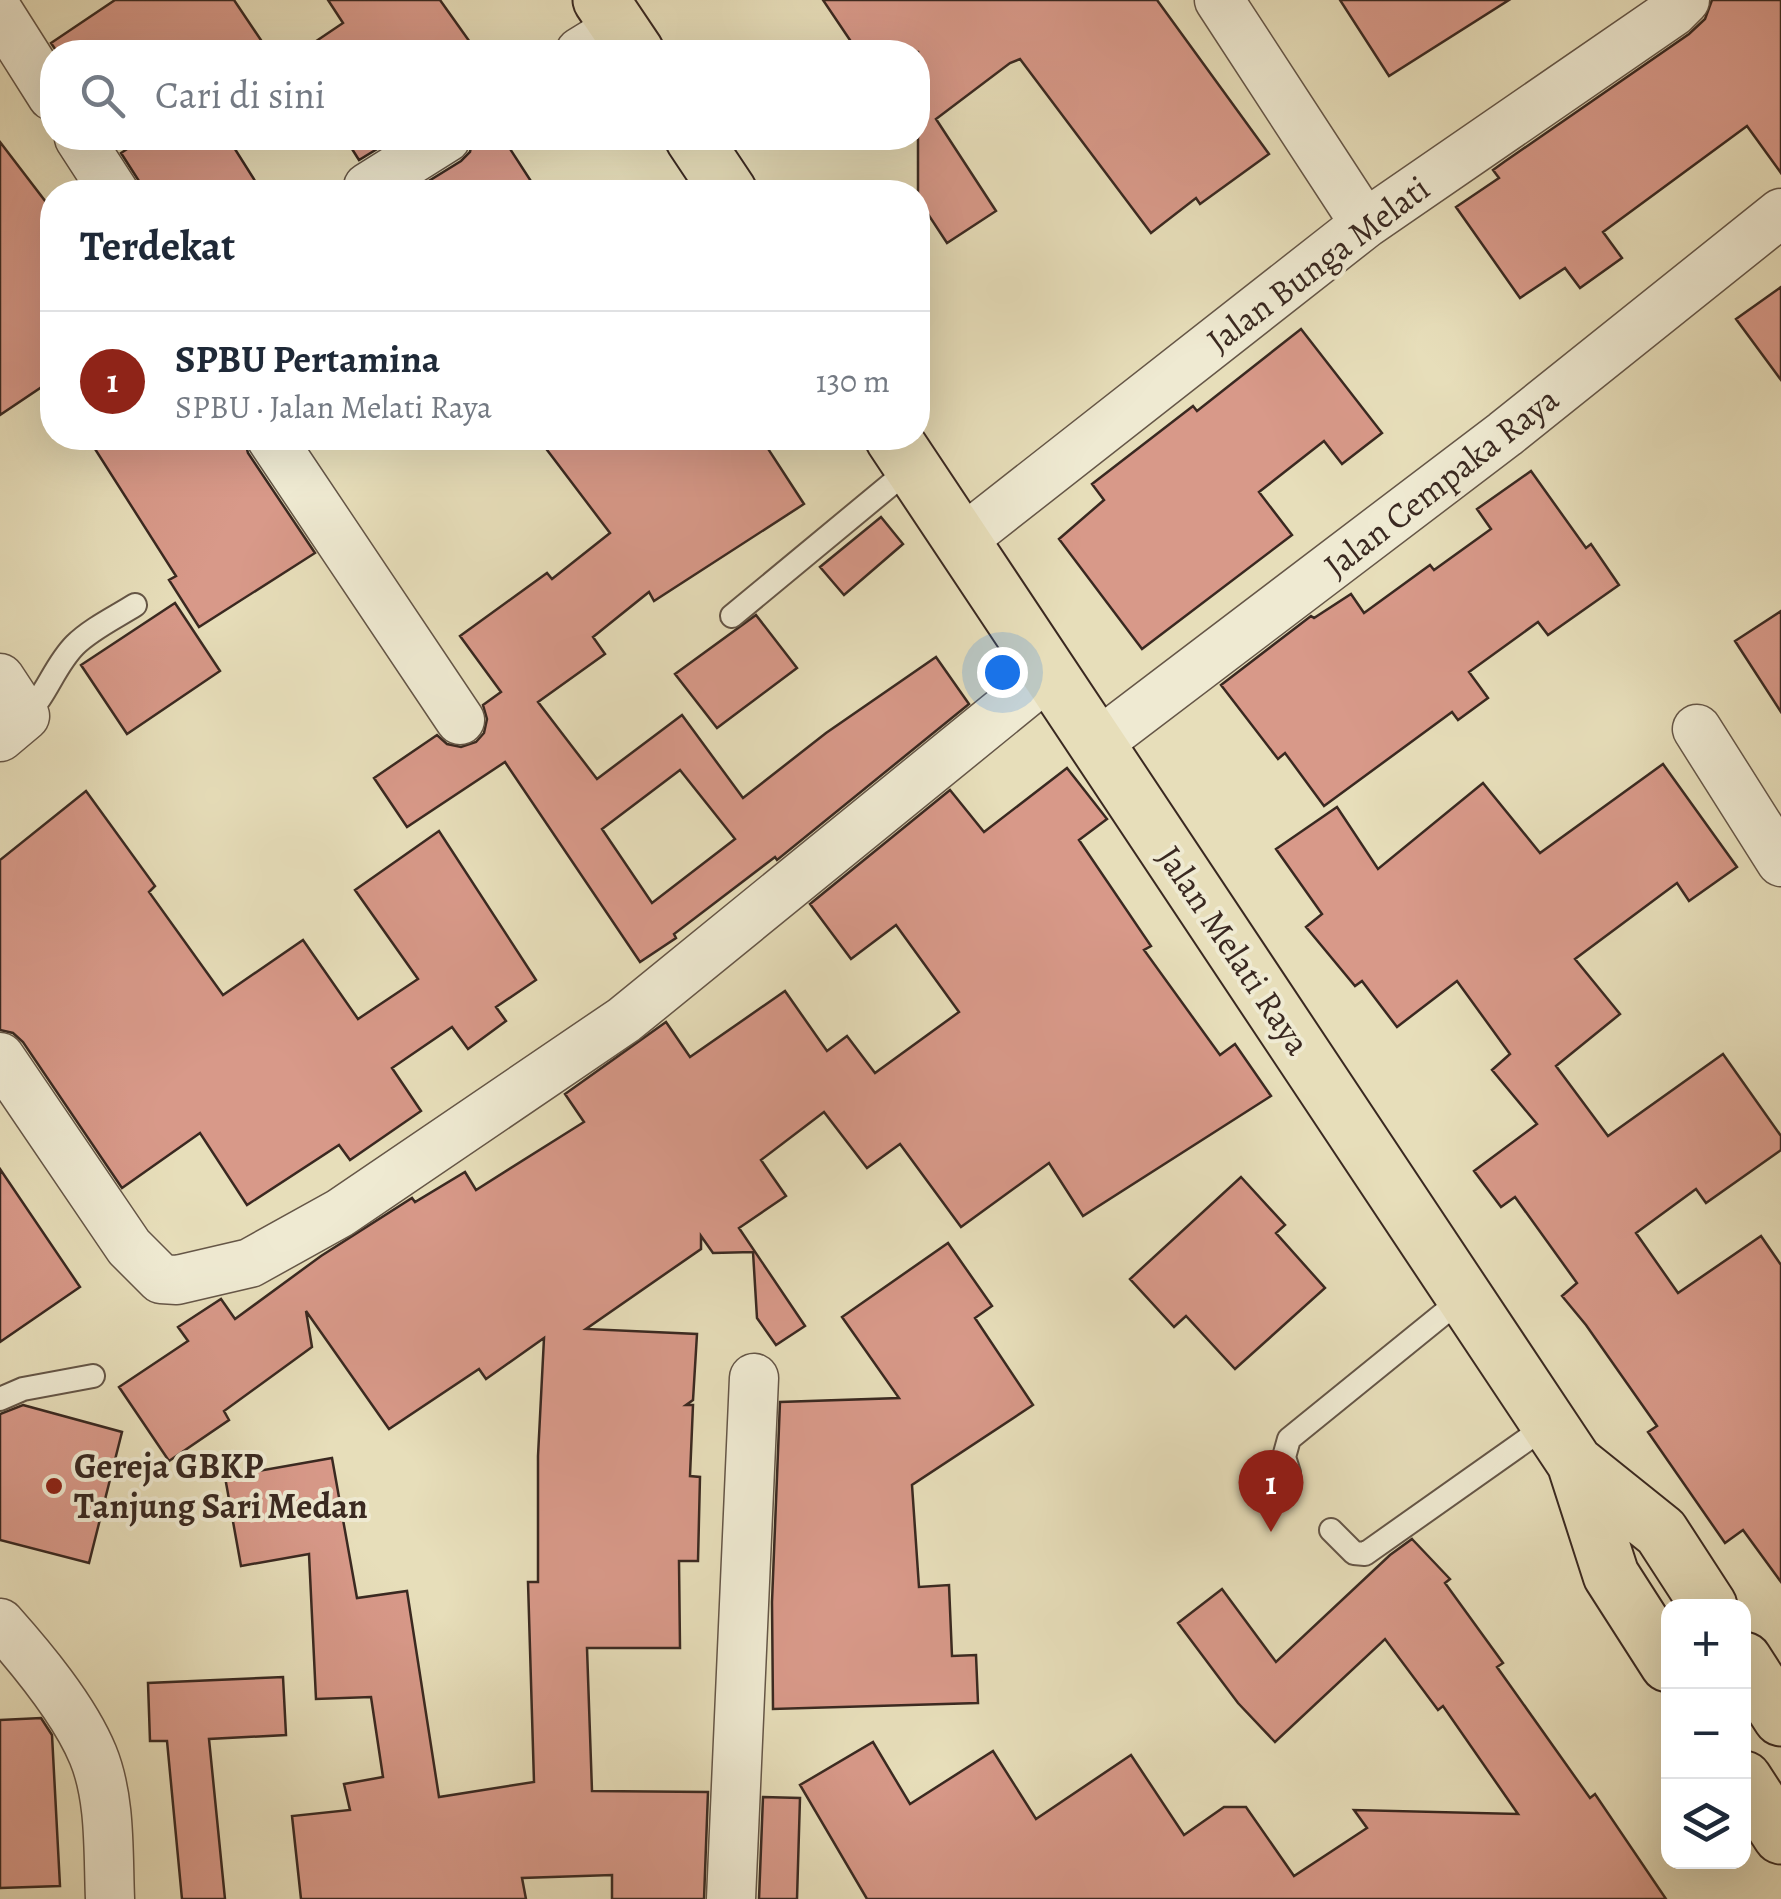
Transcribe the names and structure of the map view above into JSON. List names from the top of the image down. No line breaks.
{"streets":{"main road":["Jalan Melati Raya"],"street":["Jalan Bunga Melati","Jalan Cempaka Raya"]},"crossings":[["Jalan Bunga Melati","Jalan Melati Raya"],["Jalan Cempaka Raya","Jalan Melati Raya"]],"places":["Gereja GBKP Tanjung Sari Medan"],"page":{"search":"Cari di sini","heading":"Terdekat","list":[{"mark":"1","name":"SPBU Pertamina","note":"SPBU · Jalan Melati Raya","value":"130 m"}],"pins":"1","map_buttons":["+","−"]}}
